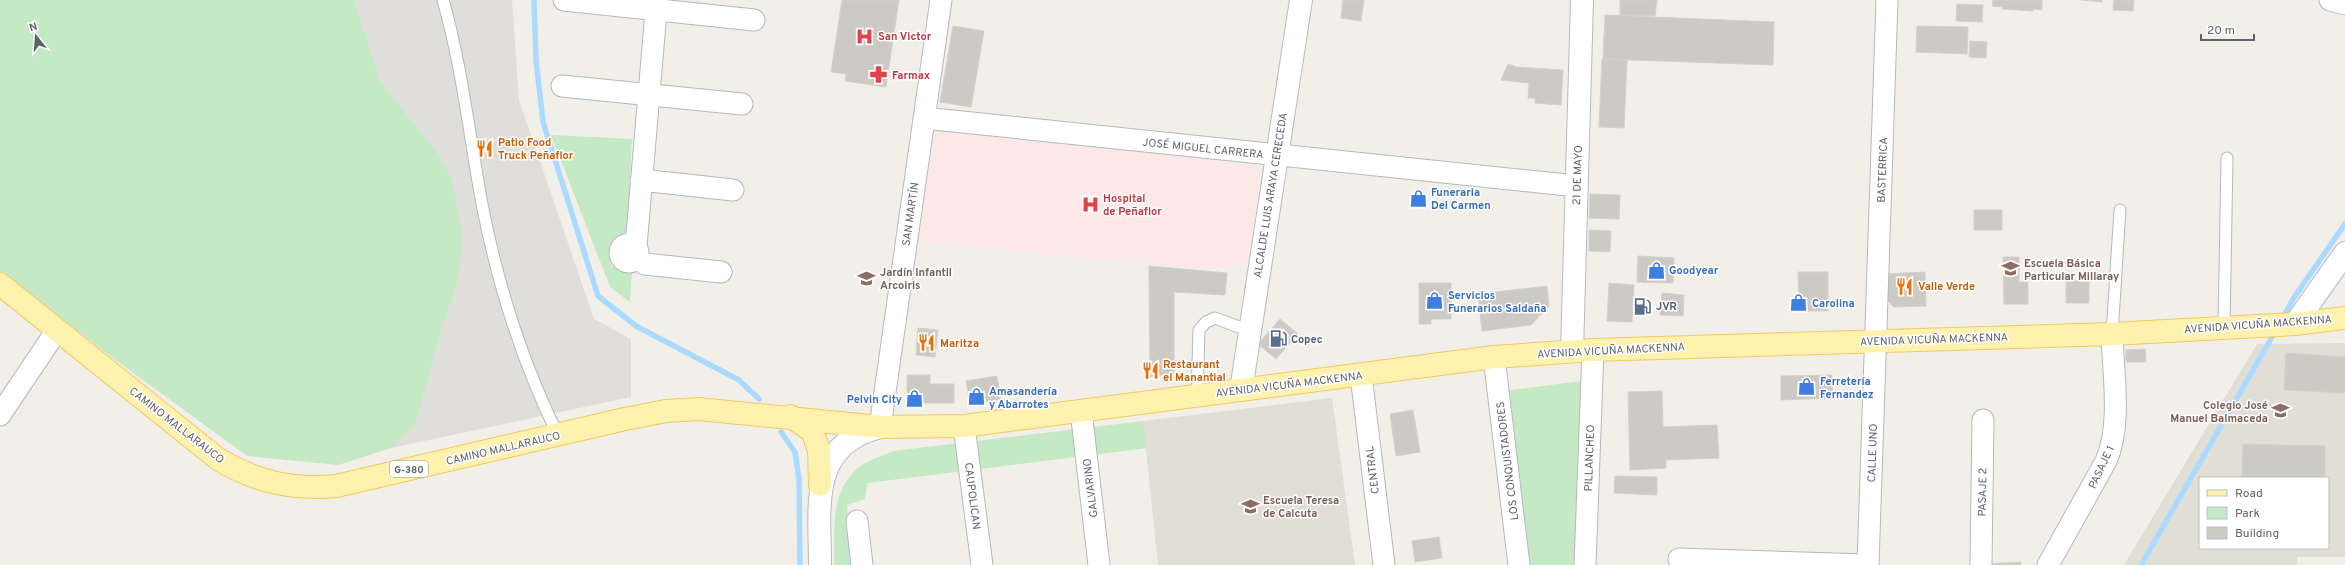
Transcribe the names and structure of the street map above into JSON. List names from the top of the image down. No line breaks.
{"streets":{"main road":["21 DE MAYO","ALCALDE LUIS ARAYA CERECEDA","AVENIDA VICUÑA MACKENNA","CAMINO MALLARAUCO","G-380"],"street":["JOSÉ MIGUEL CARRERA","BASTERRICA","SAN MARTÍN","CALLE UNO","PILLANCHEO","LOS CONQUISTADORES","PASAJE 1","CENTRAL","GALVARINO","PASAJE 2","CAUPOLICAN"]},"crossings":[["JOSÉ MIGUEL CARRERA","21 DE MAYO"],["JOSÉ MIGUEL CARRERA","ALCALDE LUIS ARAYA CERECEDA"],["JOSÉ MIGUEL CARRERA","SAN MARTÍN"],["BASTERRICA","AVENIDA VICUÑA MACKENNA"],["BASTERRICA","CALLE UNO"],["21 DE MAYO","AVENIDA VICUÑA MACKENNA"],["21 DE MAYO","PILLANCHEO"],["ALCALDE LUIS ARAYA CERECEDA","AVENIDA VICUÑA MACKENNA"],["SAN MARTÍN","AVENIDA VICUÑA MACKENNA"],["SAN MARTÍN","CAMINO MALLARAUCO"],["AVENIDA VICUÑA MACKENNA","CAMINO MALLARAUCO"],["AVENIDA VICUÑA MACKENNA","CALLE UNO"],["AVENIDA VICUÑA MACKENNA","PILLANCHEO"],["AVENIDA VICUÑA MACKENNA","LOS CONQUISTADORES"],["AVENIDA VICUÑA MACKENNA","PASAJE 1"],["AVENIDA VICUÑA MACKENNA","CENTRAL"],["AVENIDA VICUÑA MACKENNA","GALVARINO"],["AVENIDA VICUÑA MACKENNA","CAUPOLICAN"]],"places":{"hospital":["San Victor","Hospital de Peñaflor"],"pharmacy":["Farmax"],"restaurant":["Patio Food Truck Peñaflor","Valle Verde","Maritza","Restaurant el Manantial"],"shop":["Funeraria Del Carmen","Goodyear","Servicios Funerarios Saldaña","Carolina","Ferretería Fernandez","Amasandería y Abarrotes","Pelvin City"],"school or university":["Escuela Básica Particular Millaray","Jardín Infantil Arcoiris","Colegio José Manuel Balmaceda","Escuela Teresa de Calcuta"],"fuel station":["JVR","Copec"]},"legend":["Road","Park","Building"],"scale_bar":"20 m","north":"top"}
